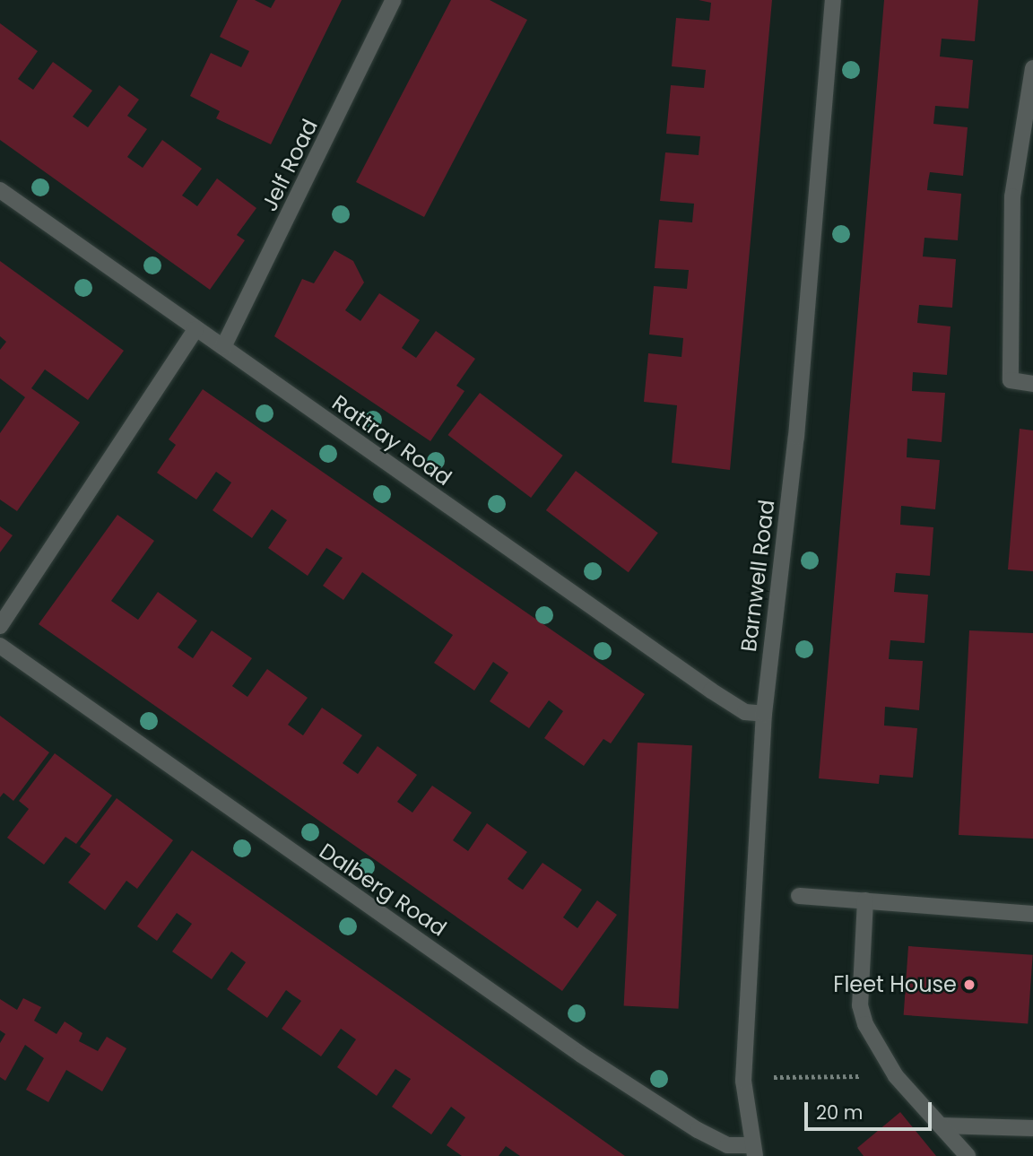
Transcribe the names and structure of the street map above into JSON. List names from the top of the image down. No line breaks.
{"streets":{"street":["Jelf Road","Rattray Road","Barnwell Road","Dalberg Road"]},"crossings":[["Jelf Road","Rattray Road"],["Rattray Road","Barnwell Road"],["Barnwell Road","Dalberg Road"]],"places":["Fleet House"],"scale_bar":"20 m"}
